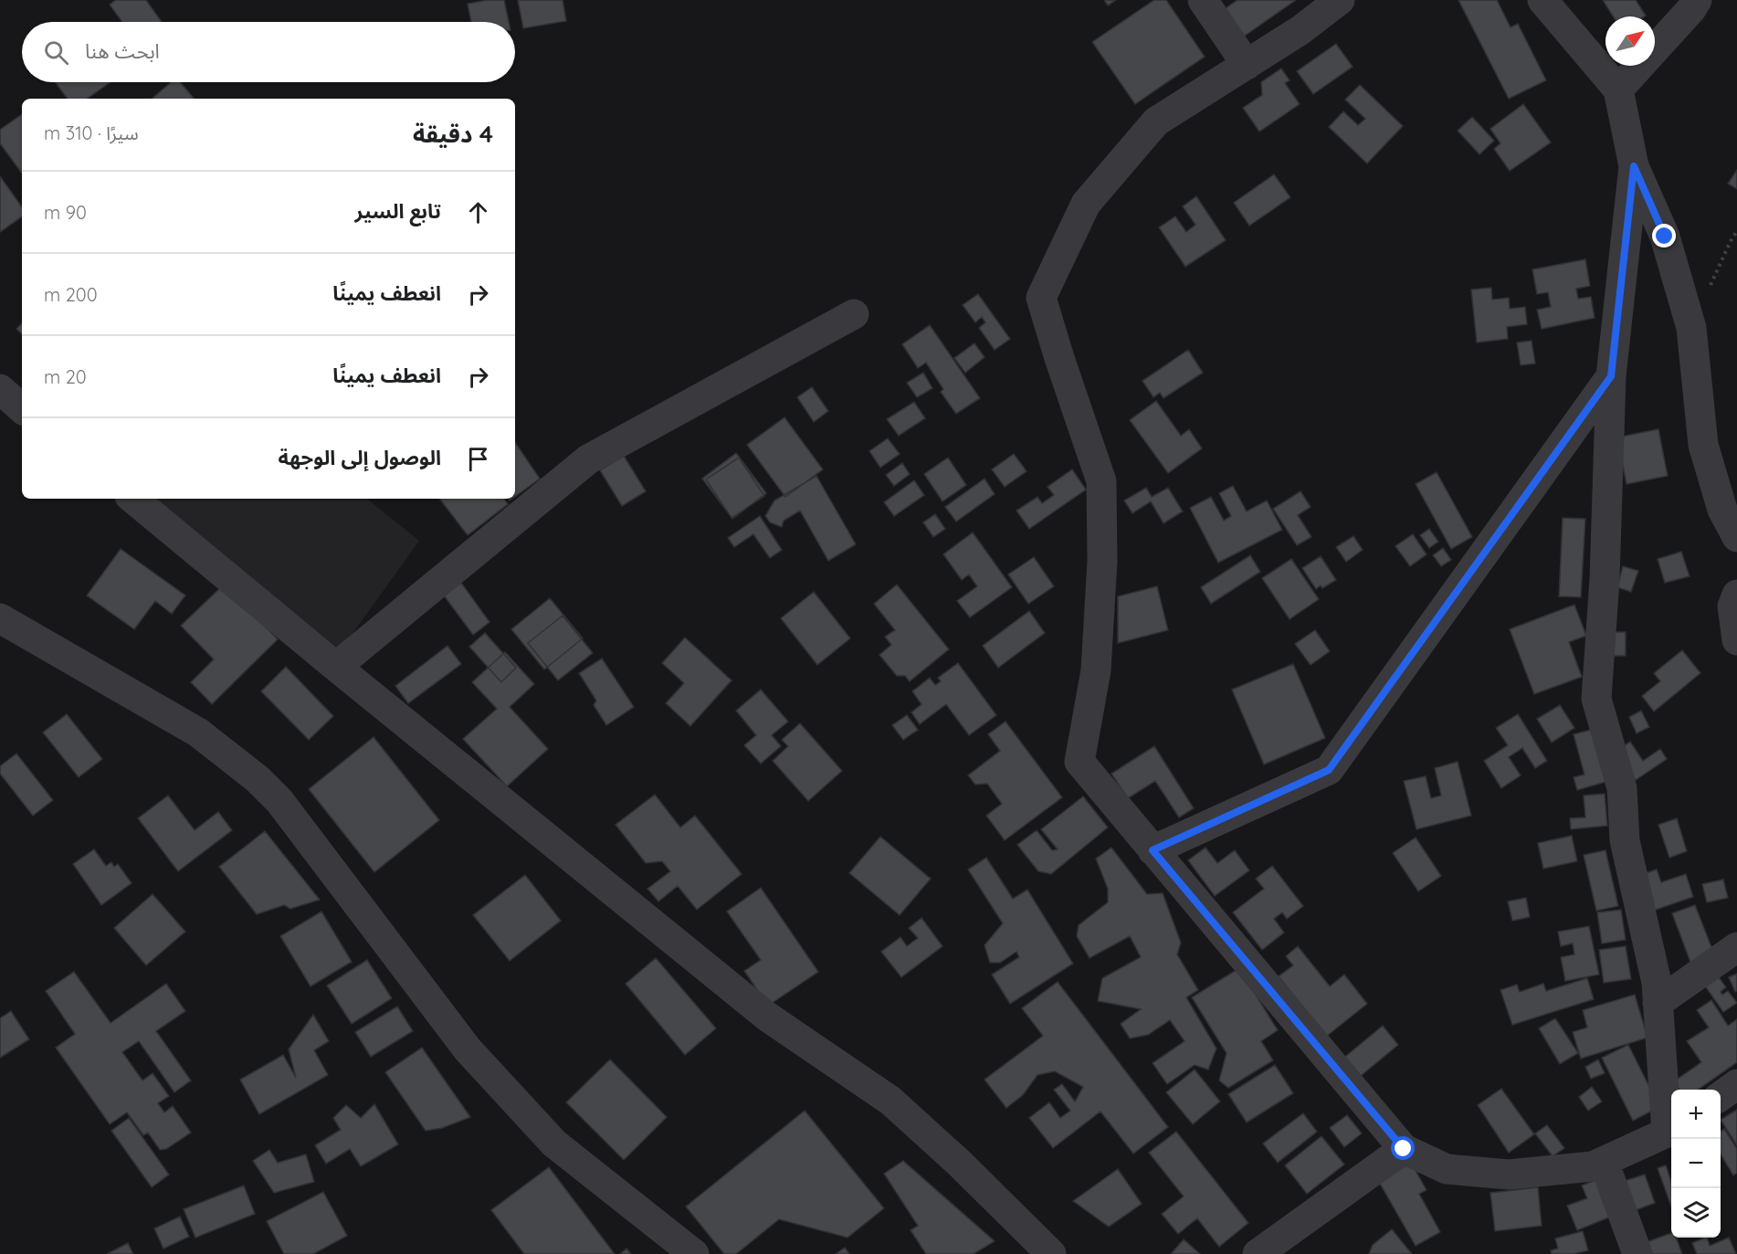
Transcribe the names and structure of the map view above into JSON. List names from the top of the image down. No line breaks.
{"north":"top right","page":{"search":"ابحث هنا","heading":["4 دقيقة","سيرًا · 310 m"],"list":[["تابع السير","90 m"],["انعطف يمينًا","200 m"],["انعطف يمينًا","20 m"],"الوصول إلى الوجهة"],"map_buttons":["+","−"]}}
